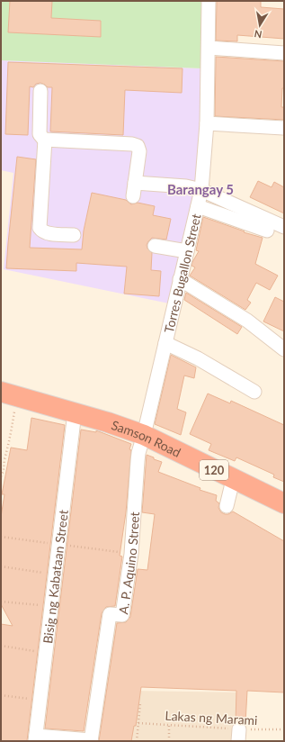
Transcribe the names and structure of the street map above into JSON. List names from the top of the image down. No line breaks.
{"streets":{"highway":["Samson Road","120"],"street":["Torres Bugallon Street","A. P. Aquino Street","Bisig ng Kabataan Street"],"path":["Lakas ng Marami"]},"crossings":[["Torres Bugallon Street","Samson Road"],["Torres Bugallon Street","A. P. Aquino Street"],["Samson Road","A. P. Aquino Street"],["Samson Road","Bisig ng Kabataan Street"]],"districts":["Barangay 5"],"north":"bottom"}
